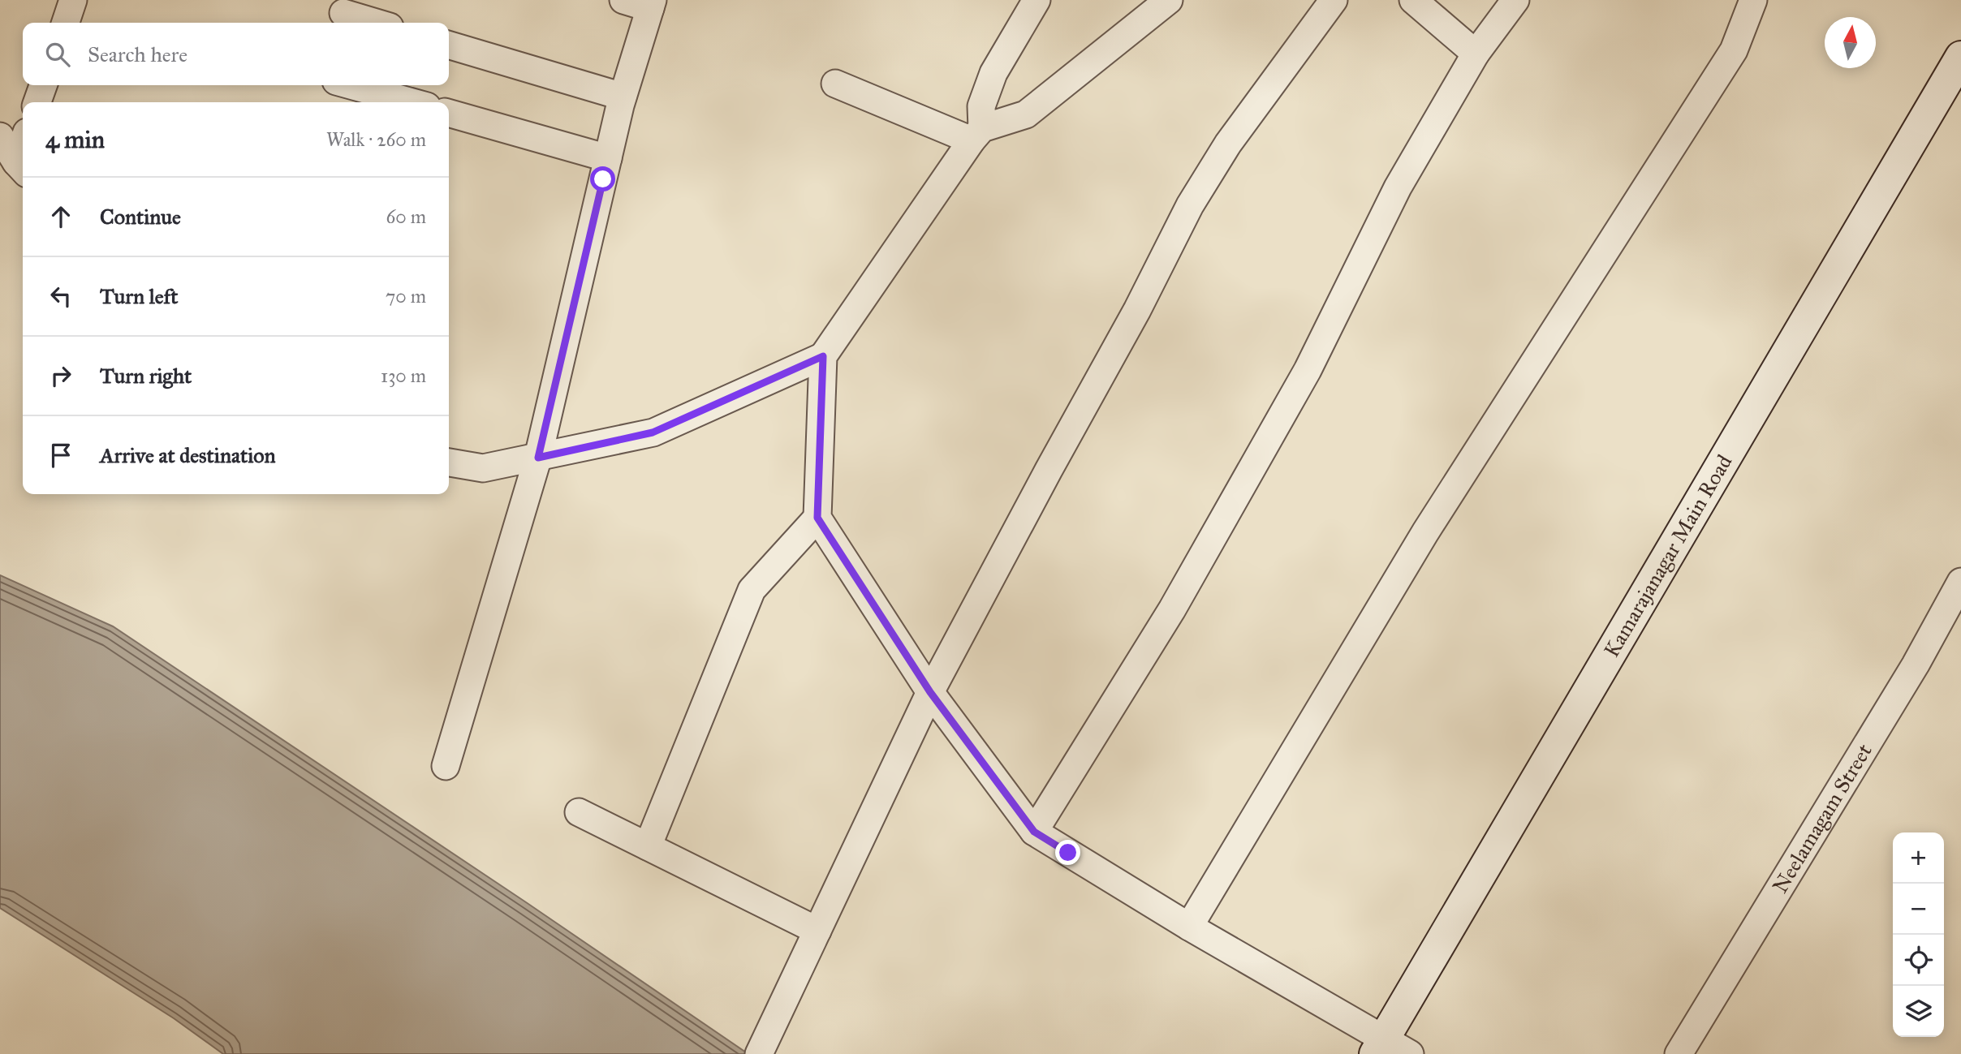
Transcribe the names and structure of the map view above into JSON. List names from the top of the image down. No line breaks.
{"streets":{"main road":["Kamarajanagar Main Road"],"street":["Neelamagam Street"]},"north":"top","page":{"search":"Search here","heading":["4 min","Walk · 260 m"],"list":[["Continue","60 m"],["Turn left","70 m"],["Turn right","130 m"],"Arrive at destination"],"map_buttons":["+","−"]}}
